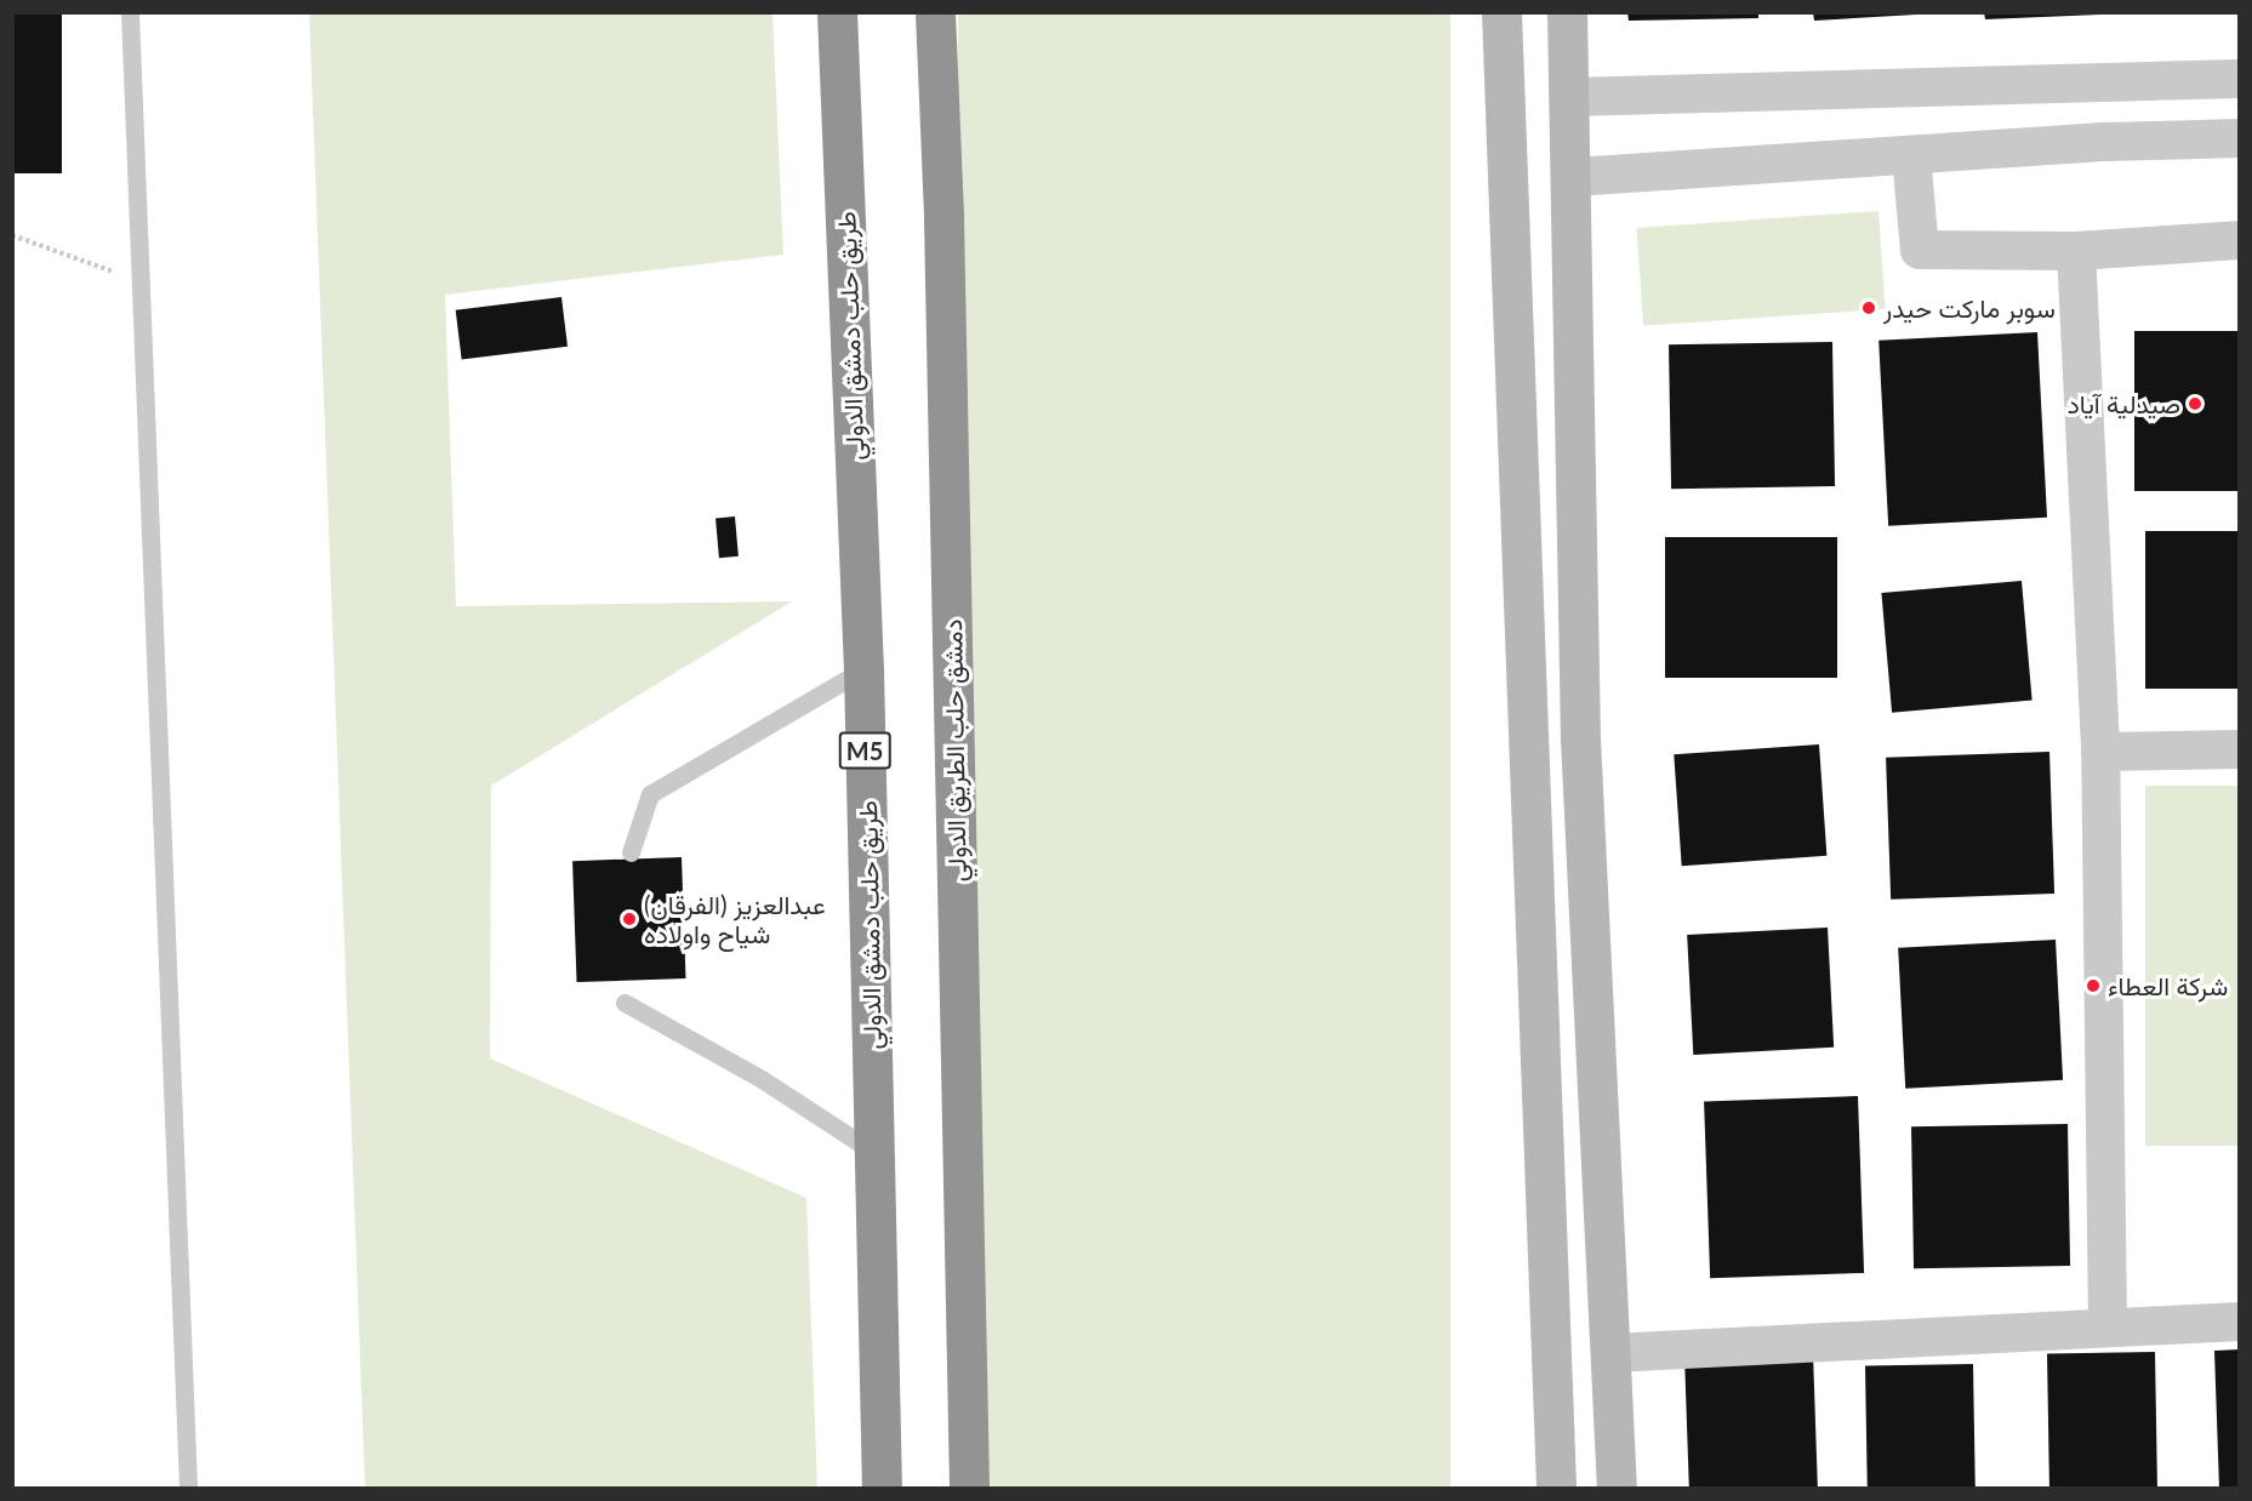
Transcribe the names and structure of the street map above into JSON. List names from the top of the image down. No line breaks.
{"streets":{"highway":["طريق حلب دمشق الدولي","M5","دمشق حلب الطريق الدولي"]},"places":["سوبر ماركت حيدر","صيدلية آياد","(الفرقان) عبدالعزيز شياح واولاده","شركة العطاء"]}
